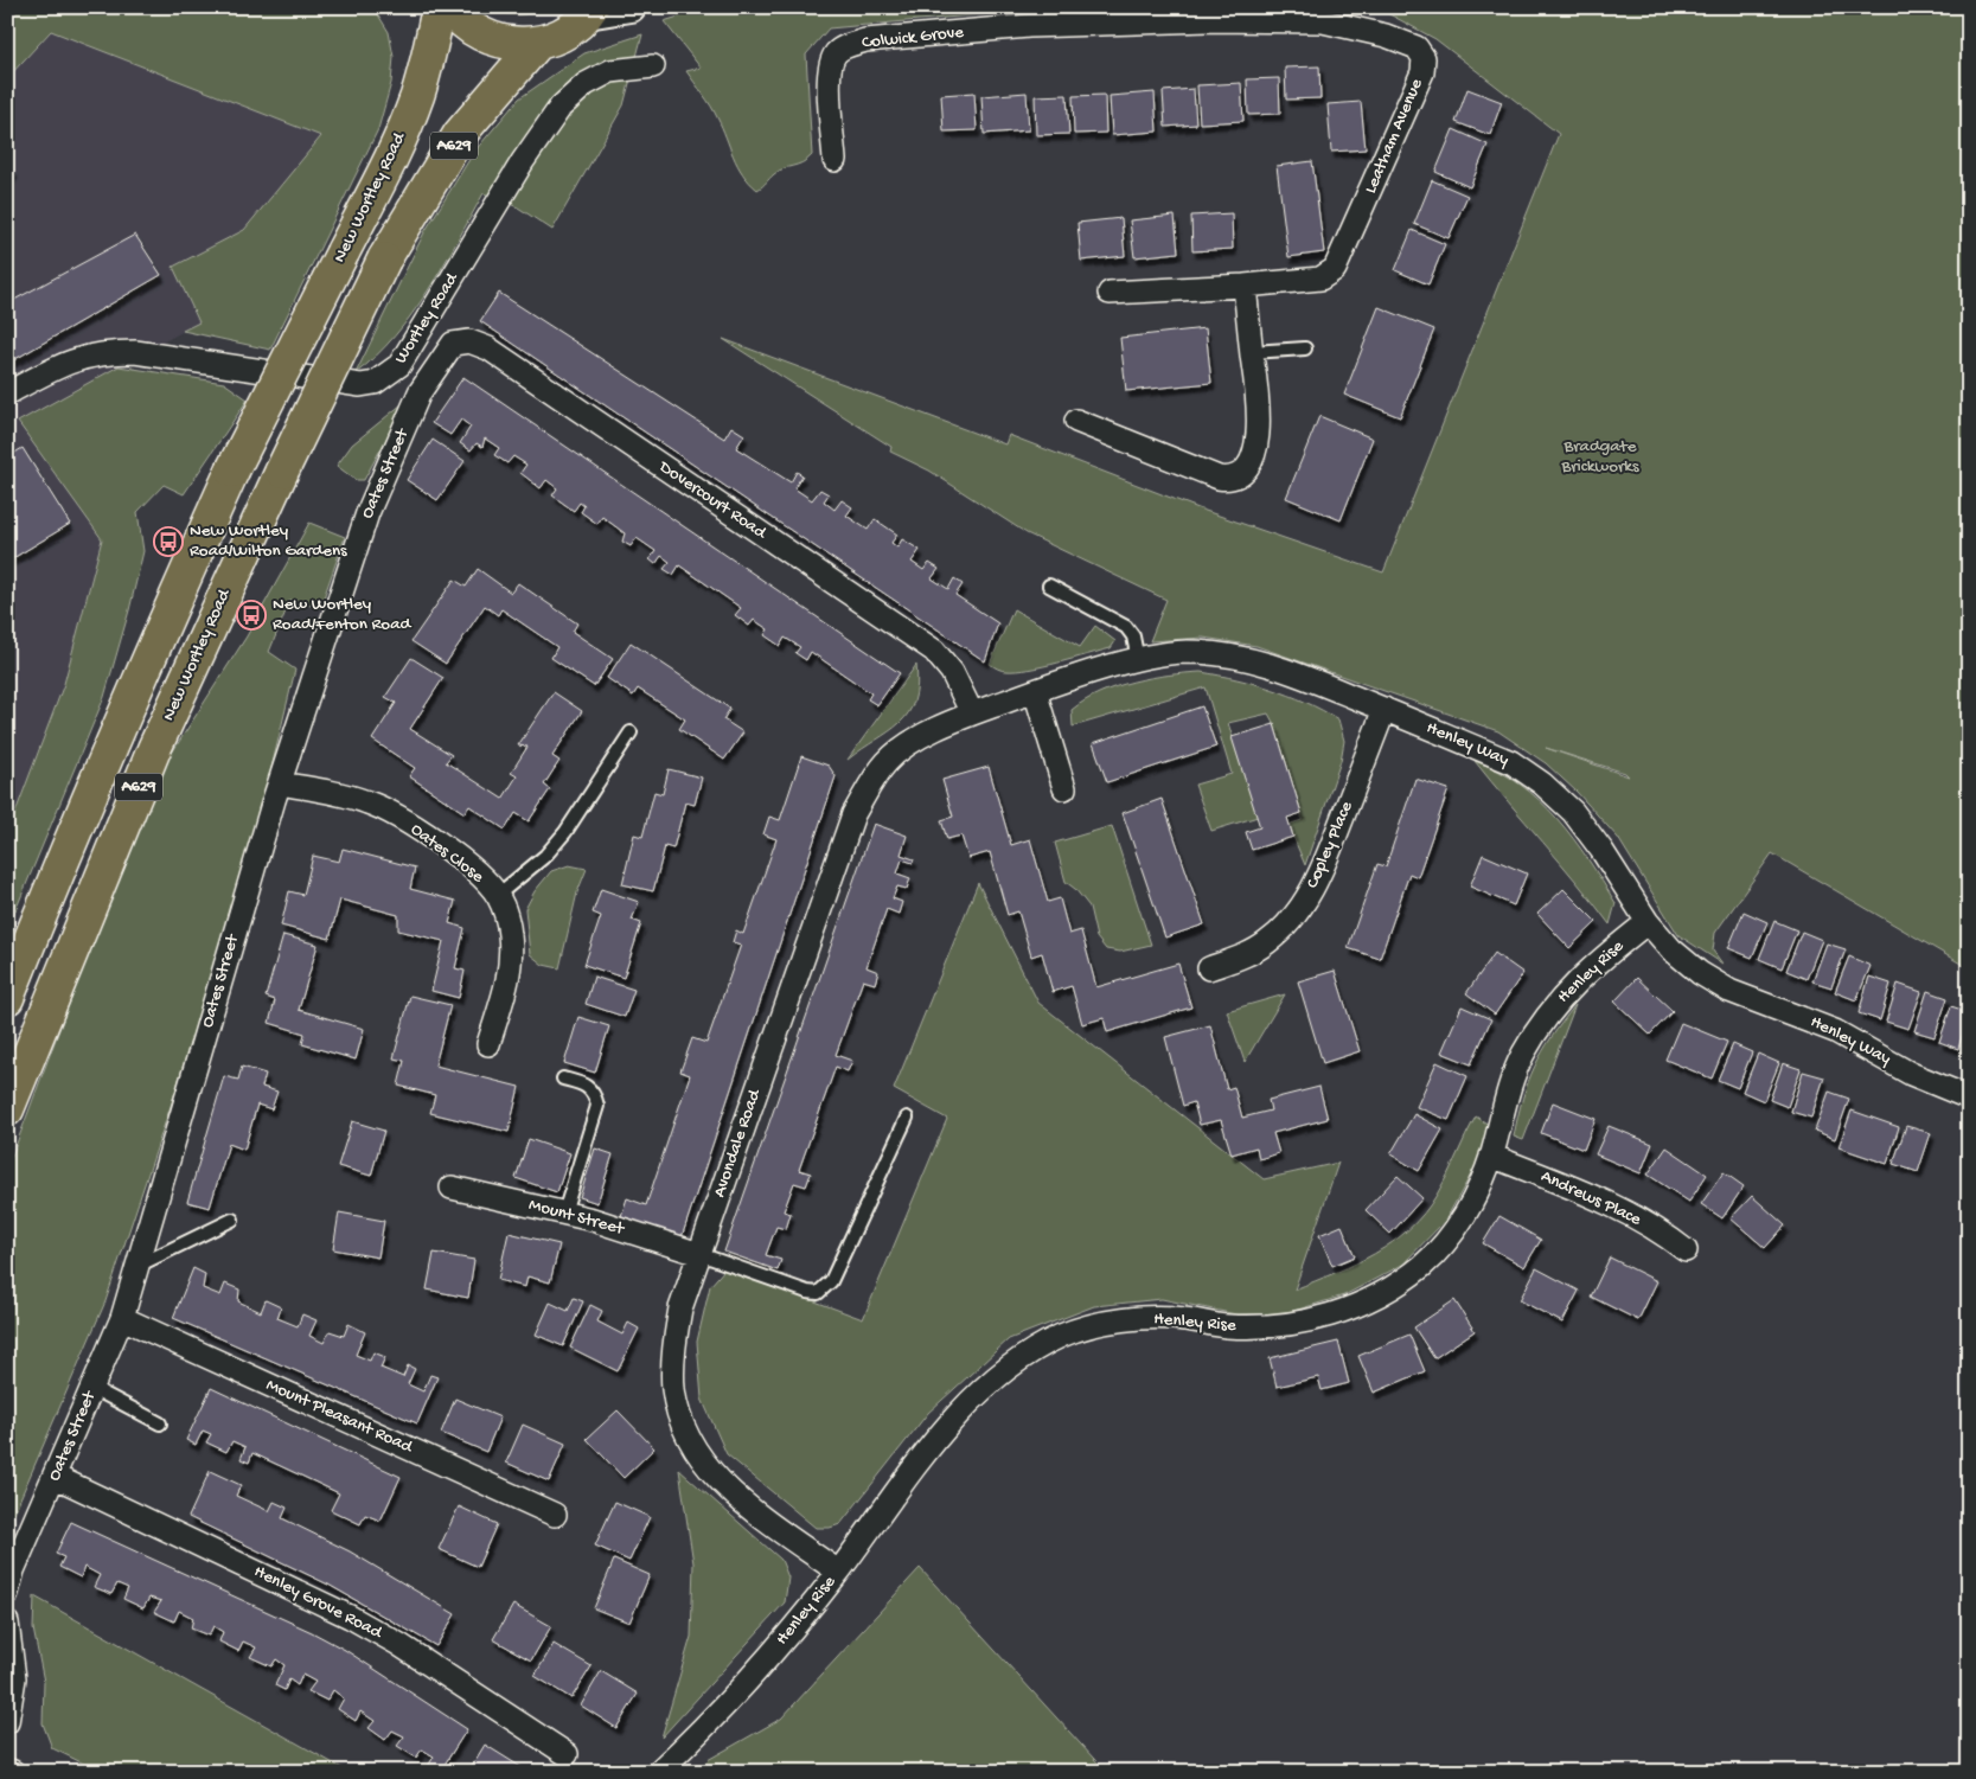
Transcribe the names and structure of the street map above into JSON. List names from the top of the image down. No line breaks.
{"streets":{"main road":["A629","New Wortley Road"],"street":["Colwick Grove","Leatham Avenue","Wortley Road","Oates Street","Dovercourt Road","Henley Way","Copley Place","Oates Close","Henley Rise","Avondale Road","Andrews Place","Mount Street","Mount Pleasant Road","Henley Grove Road"]},"crossings":[["Colwick Grove","Leatham Avenue"],["A629","New Wortley Road"],["Oates Street","Dovercourt Road"],["Oates Street","Oates Close"],["Oates Street","Mount Pleasant Road"],["Oates Street","Henley Grove Road"],["Dovercourt Road","Henley Way"],["Dovercourt Road","Avondale Road"],["Henley Way","Copley Place"],["Henley Way","Henley Rise"],["Henley Way","Avondale Road"],["Henley Rise","Avondale Road"],["Henley Rise","Andrews Place"],["Avondale Road","Mount Street"]],"parks":["Bradgate Brickworks"],"places":{"bus stop":["New Wortley Road/Wilton Gardens","New Wortley Road/Fenton Road"]}}
